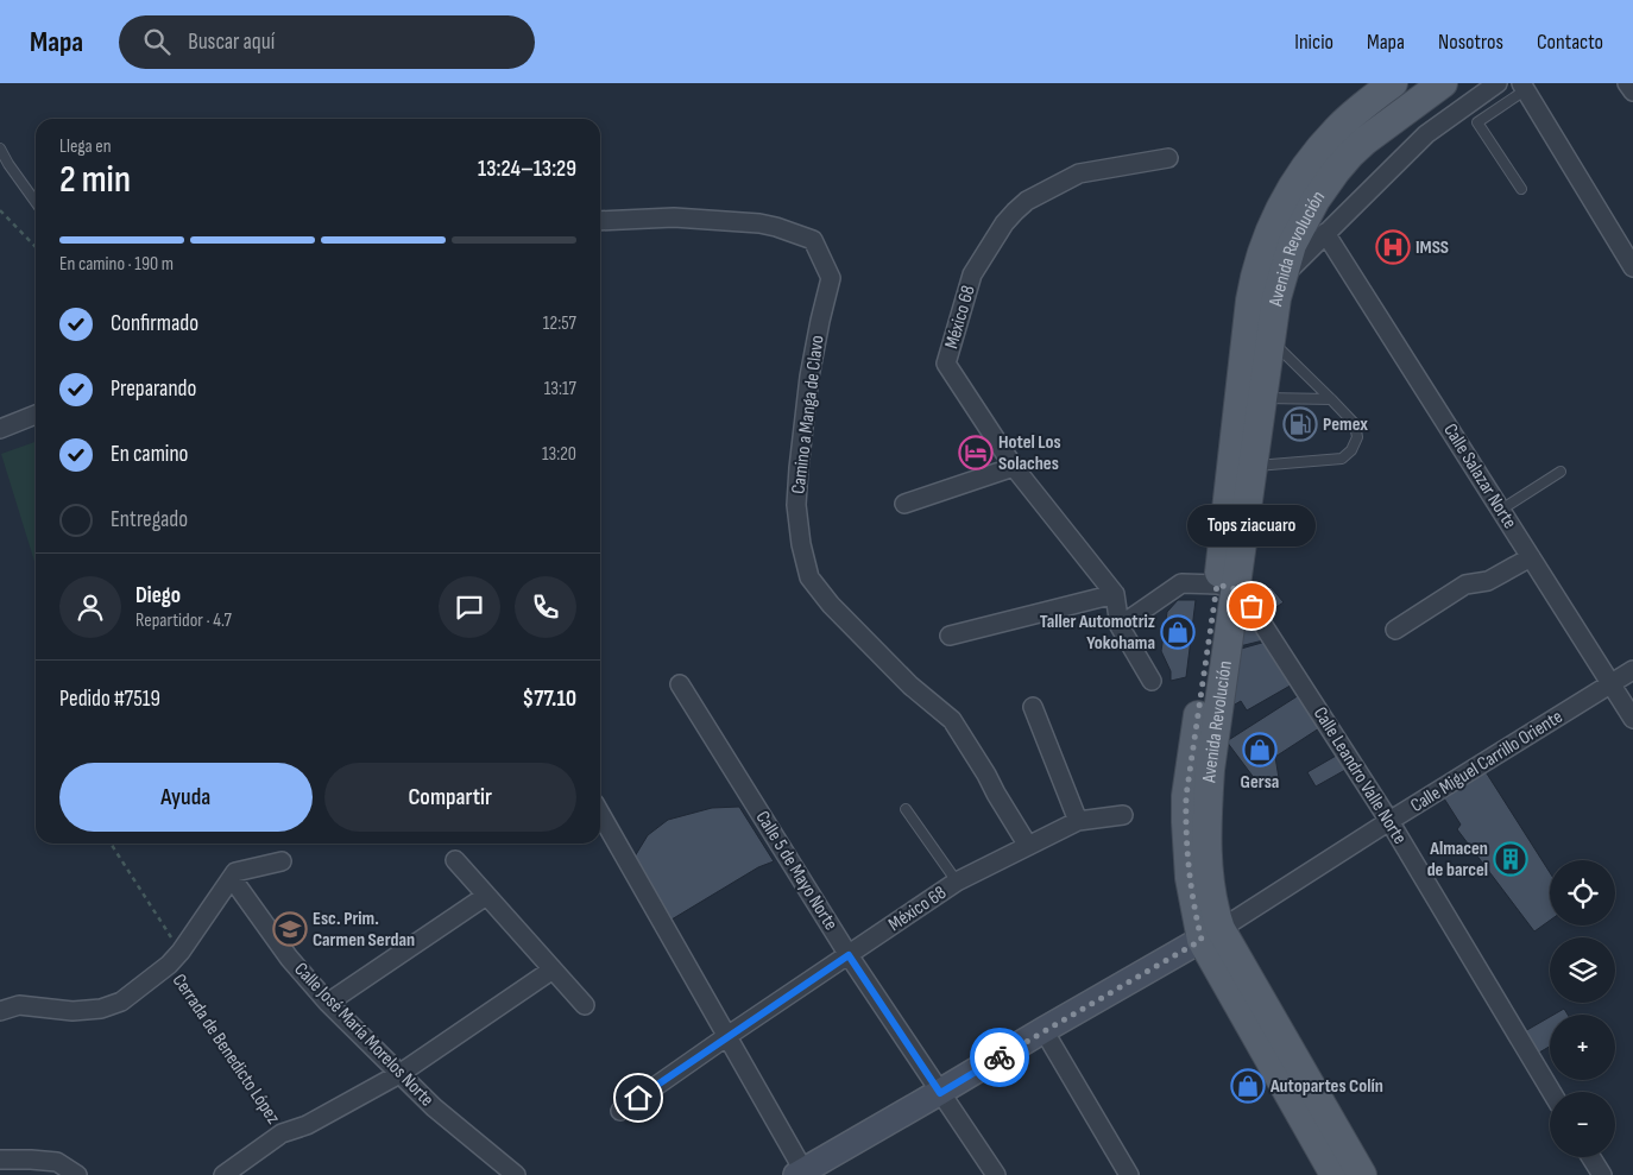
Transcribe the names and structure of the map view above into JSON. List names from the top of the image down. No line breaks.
{"streets":{"main road":["Avenida Revolución"],"street":["México 68","Camino a Manga de Clavo","Calle Salazar Norte","Calle Miguel Carrillo Oriente","Calle Leandro Valle Norte","Calle 5 de Mayo Norte","Calle José María Morelos Norte","Cerrada de Benedicto López"]},"crossings":[["Avenida Revolución","Calle Miguel Carrillo Oriente"],["Avenida Revolución","Calle Leandro Valle Norte"],["México 68","Camino a Manga de Clavo"],["México 68","Calle 5 de Mayo Norte"],["Calle Salazar Norte","Calle Miguel Carrillo Oriente"],["Calle Miguel Carrillo Oriente","Calle Leandro Valle Norte"],["Calle José María Morelos Norte","Cerrada de Benedicto López"]],"places":{"hospital":["IMSS"],"fuel station":["Pemex"],"hotel":["Hotel Los Solaches"],"other":["Tops ziacuaro"],"shop":["Taller Automotriz Yokohama","Gersa","Autopartes Colín"],"building":["Almacen de barcel"],"school or university":["Esc. Prim. Carmen Serdan"]},"page":{"header":"Mapa","search":"Buscar aquí","nav":["Inicio","Mapa","Nosotros","Contacto"],"heading":["2 min","Llega en","13:24–13:29"],"panel":["Diego","Repartidor · 4.7","Pedido #7519","$77.10"],"bar":"En camino · 190 m","list":[["Confirmado","12:57"],["Preparando","13:17"],["En camino","13:20"],"Entregado"],"bubble":"Tops ziacuaro","buttons":["Ayuda","Compartir"],"map_buttons":["+","−"]}}
